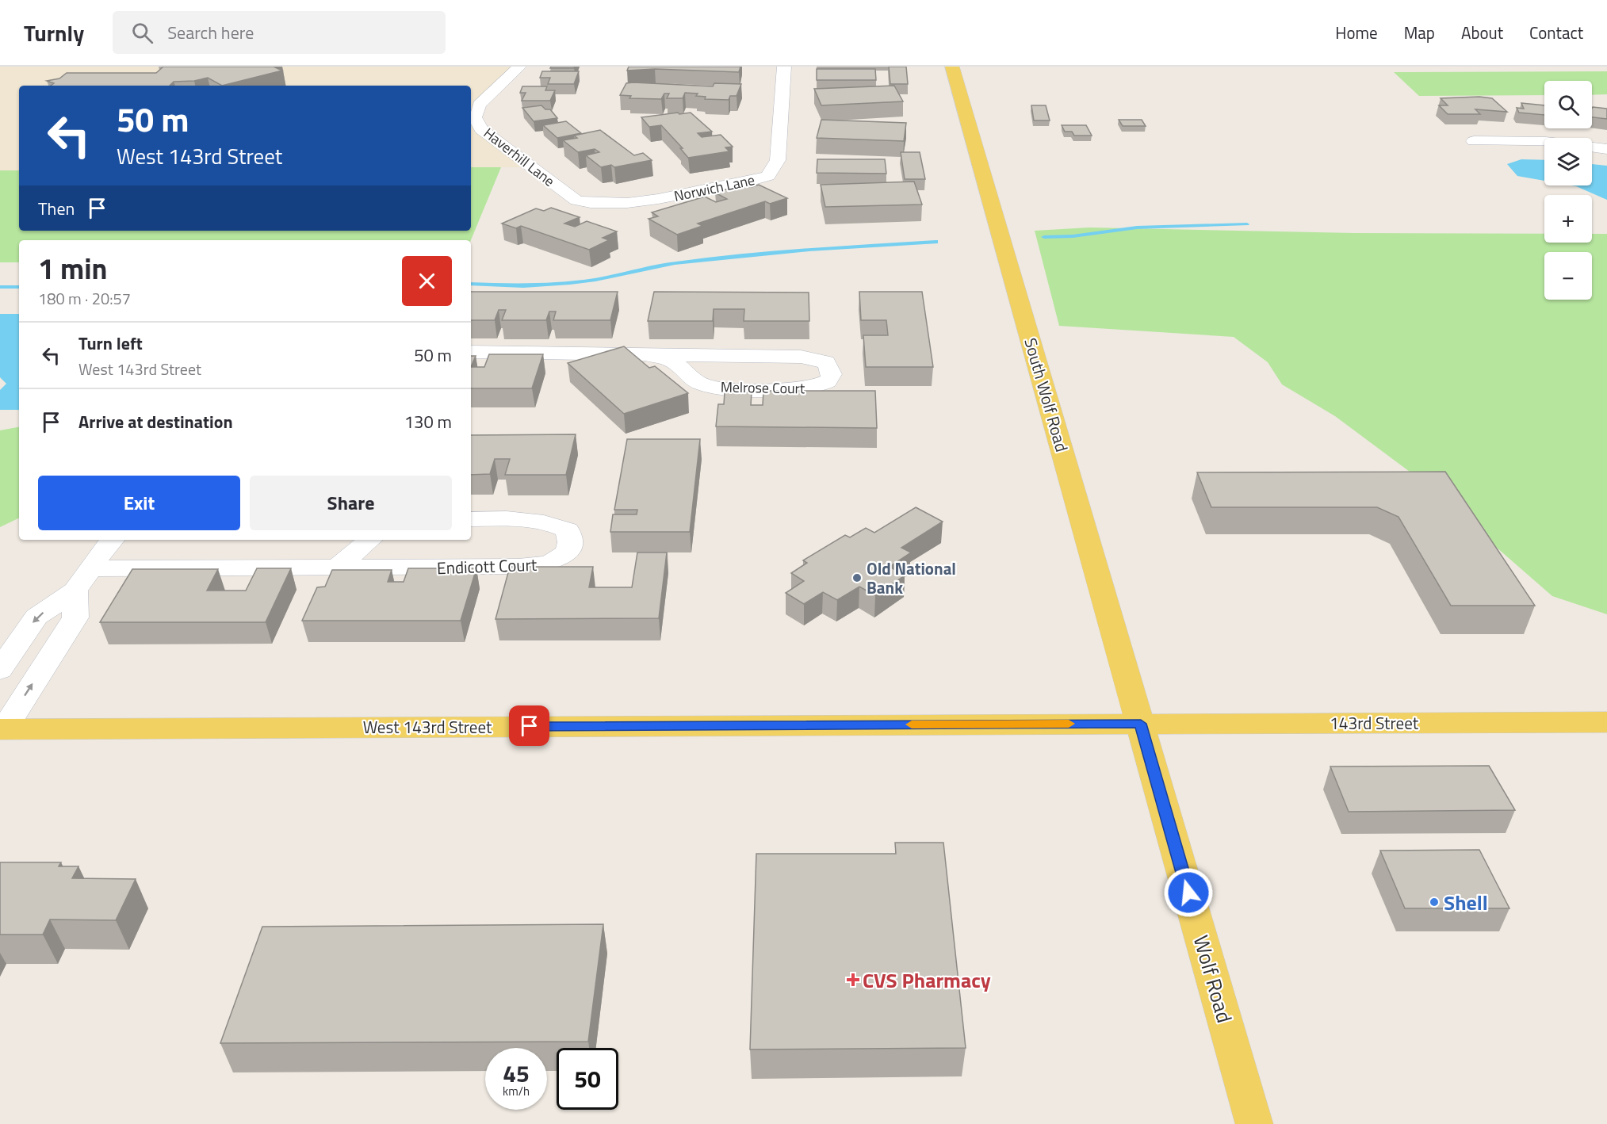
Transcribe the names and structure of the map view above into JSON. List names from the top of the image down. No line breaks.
{"streets":{"main road":["South Wolf Road","143rd Street","West 143rd Street","Wolf Road"],"street":["Haverhill Lane","Norwich Lane","Melrose Court","Endicott Court"]},"crossings":[["Haverhill Lane","Norwich Lane"],["South Wolf Road","143rd Street"],["South Wolf Road","West 143rd Street"],["South Wolf Road","Wolf Road"],["143rd Street","West 143rd Street"],["143rd Street","Wolf Road"],["West 143rd Street","Wolf Road"]],"places":{"other":["Old National Bank","Shell"],"health":["CVS Pharmacy"]},"page":{"header":"Turnly","search":"Search here","nav":["Home","Map","About","Contact"],"map_buttons":["+","−"],"turn":["50 m","West 143rd Street"],"then":"Then","heading":["1 min","180 m · 20:57"],"list":[{"name":"Turn left","note":"West 143rd Street","value":"50 m"},{"name":"Arrive at destination","value":"130 m"}],"buttons":["Exit","Share"],"speed":"45 km/h","limit":"50"}}
